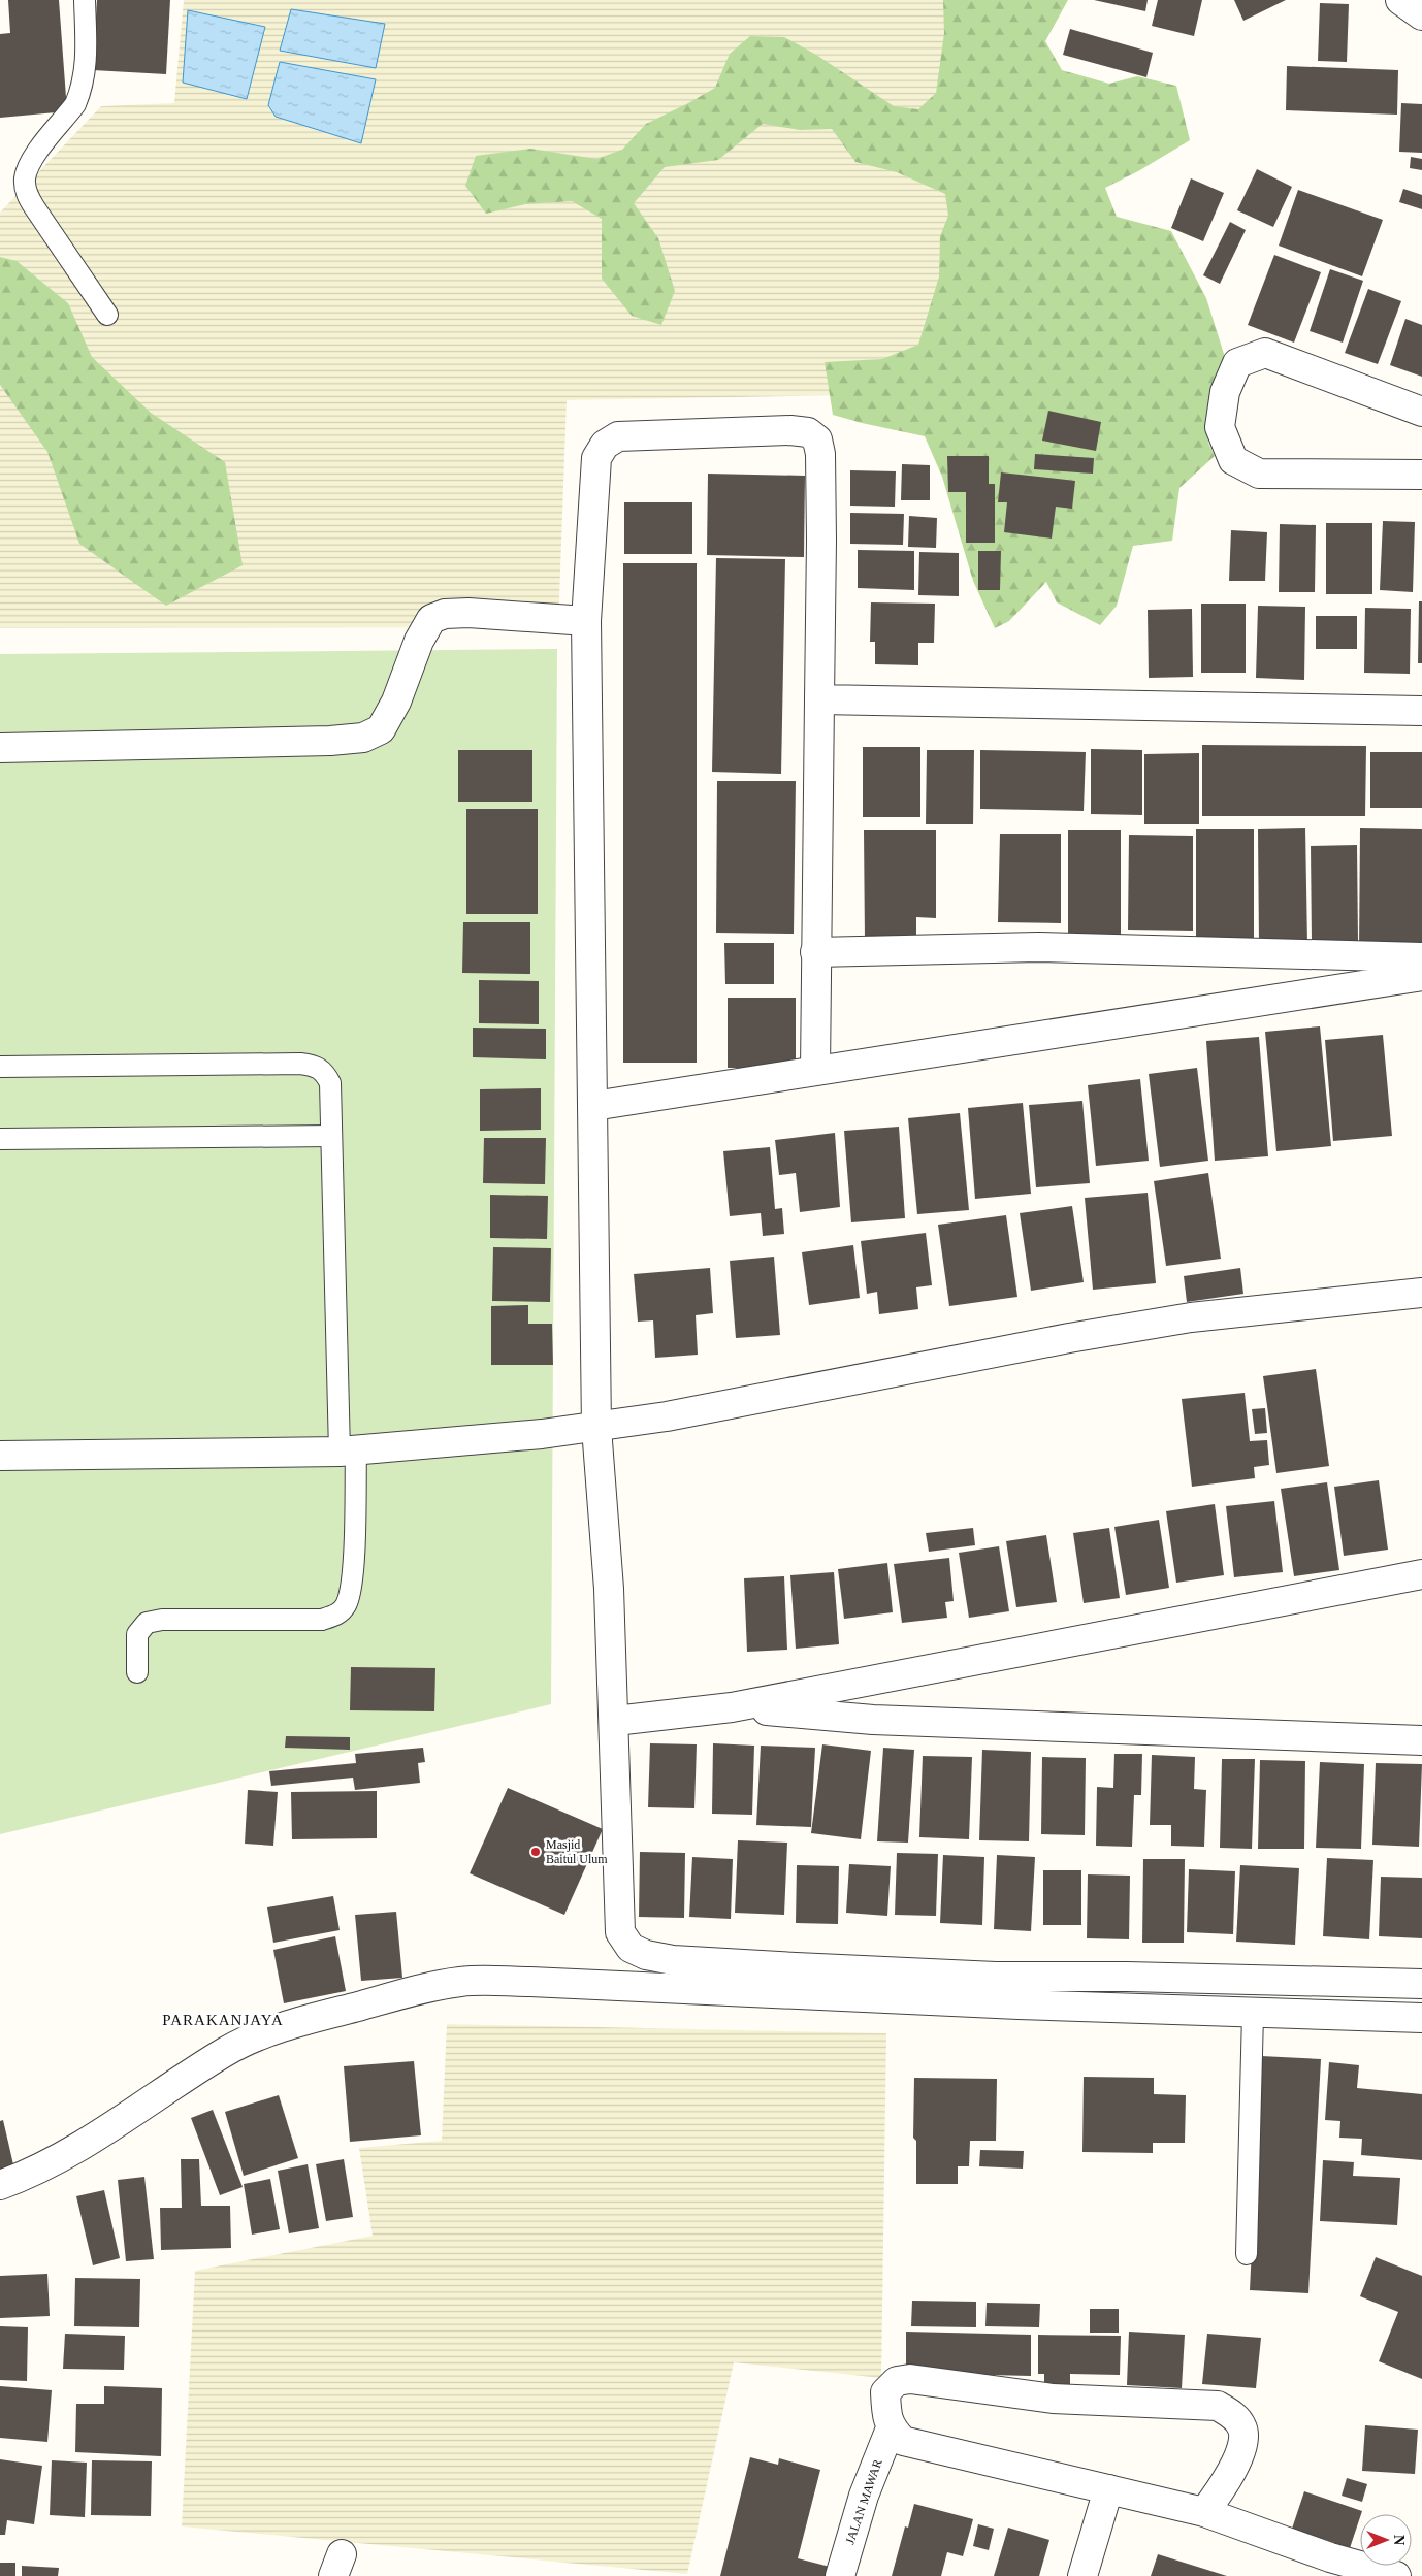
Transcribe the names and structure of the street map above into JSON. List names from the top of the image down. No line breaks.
{"streets":{"street":["JALAN MAWAR"]},"districts":["PARAKANJAYA"],"places":["Masjid Baitul Ulum"],"north":"right"}
